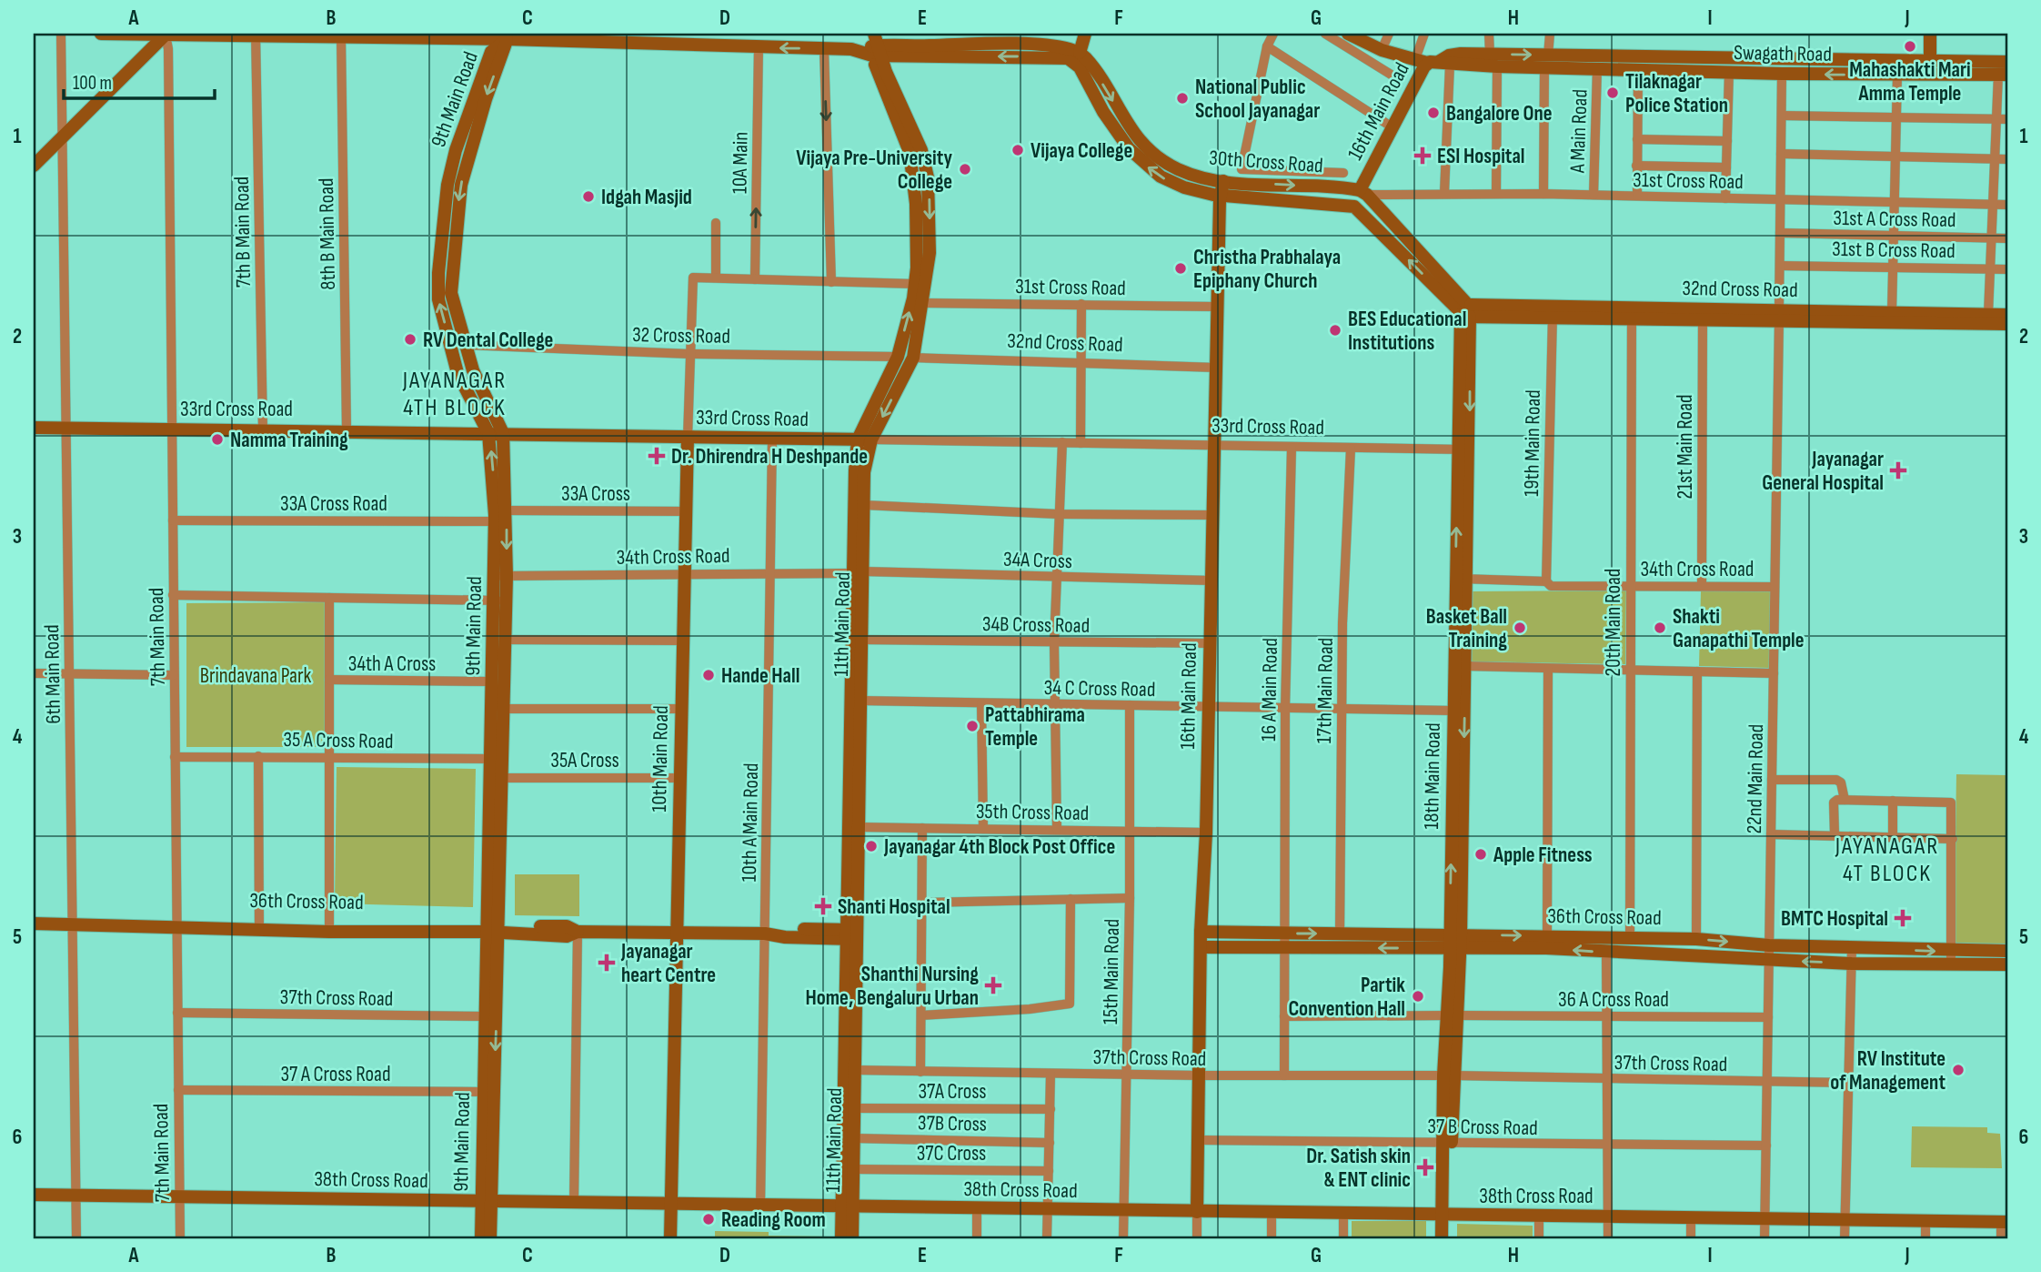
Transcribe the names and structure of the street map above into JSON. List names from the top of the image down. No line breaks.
{"streets":{"main road":["Swagath Road","9th Main Road","16th Main Road","30th Cross Road","32nd Cross Road","33rd Cross Road","11th Main Road","10th Main Road","18th Main Road","36th Cross Road","38th Cross Road"],"street":["A Main Road","10A Main","31st Cross Road","31st A Cross Road","7th B Main Road","8th B Main Road","31st B Cross Road","32 Cross Road","19th Main Road","21st Main Road","33A Cross","33A Cross Road","34th Cross Road","34A Cross","20th Main Road","34B Cross Road","7th Main Road","34th A Cross","6th Main Road","34 C Cross Road","16 A Main Road","17th Main Road","35 A Cross Road","35A Cross","22nd Main Road","35th Cross Road","10th A Main Road","15th Main Road","37th Cross Road","36 A Cross Road","37 A Cross Road","37A Cross","37B Cross","37 B Cross Road","37C Cross"]},"crossings":[["Swagath Road","16th Main Road"],["Swagath Road","A Main Road"],["Swagath Road","22nd Main Road"],["9th Main Road","32 Cross Road"],["9th Main Road","33rd Cross Road"],["9th Main Road","33A Cross"],["9th Main Road","33A Cross Road"],["9th Main Road","34th Cross Road"],["9th Main Road","34th A Cross"],["9th Main Road","35 A Cross Road"],["9th Main Road","35A Cross"],["9th Main Road","36th Cross Road"],["9th Main Road","37th Cross Road"],["9th Main Road","37 A Cross Road"],["9th Main Road","38th Cross Road"],["16th Main Road","30th Cross Road"],["16th Main Road","31st Cross Road"],["16th Main Road","32nd Cross Road"],["16th Main Road","33rd Cross Road"],["16th Main Road","34A Cross"],["16th Main Road","34B Cross Road"],["16th Main Road","34 C Cross Road"],["16th Main Road","35th Cross Road"],["16th Main Road","36th Cross Road"],["16th Main Road","37th Cross Road"],["16th Main Road","37 B Cross Road"],["16th Main Road","38th Cross Road"],["A Main Road","31st Cross Road"],["30th Cross Road","31st Cross Road"],["30th Cross Road","32nd Cross Road"],["30th Cross Road","11th Main Road"],["30th Cross Road","18th Main Road"],["31st Cross Road","11th Main Road"],["31st Cross Road","22nd Main Road"],["31st A Cross Road","22nd Main Road"],["7th B Main Road","33rd Cross Road"],["8th B Main Road","33rd Cross Road"],["31st B Cross Road","22nd Main Road"],["32nd Cross Road","19th Main Road"],["32nd Cross Road","21st Main Road"],["32nd Cross Road","20th Main Road"],["32nd Cross Road","11th Main Road"],["32nd Cross Road","18th Main Road"],["32nd Cross Road","22nd Main Road"],["32 Cross Road","11th Main Road"],["32 Cross Road","10th Main Road"],["33rd Cross Road","11th Main Road"],["33rd Cross Road","7th Main Road"],["33rd Cross Road","6th Main Road"],["33rd Cross Road","16 A Main Road"],["33rd Cross Road","17th Main Road"],["33rd Cross Road","10th Main Road"],["33rd Cross Road","18th Main Road"],["33rd Cross Road","10th A Main Road"],["19th Main Road","34th Cross Road"],["21st Main Road","34th Cross Road"],["33A Cross","10th Main Road"],["33A Cross Road","7th Main Road"],["34th Cross Road","34A Cross"],["34th Cross Road","20th Main Road"],["34th Cross Road","11th Main Road"],["34th Cross Road","10th Main Road"],["34th Cross Road","18th Main Road"],["34th Cross Road","22nd Main Road"],["34th Cross Road","10th A Main Road"],["34A Cross","11th Main Road"],["20th Main Road","36th Cross Road"],["11th Main Road","34B Cross Road"],["11th Main Road","34 C Cross Road"],["11th Main Road","35th Cross Road"],["11th Main Road","36th Cross Road"],["11th Main Road","37th Cross Road"],["11th Main Road","37A Cross"],["11th Main Road","37B Cross"],["11th Main Road","37C Cross"],["11th Main Road","38th Cross Road"],["7th Main Road","35 A Cross Road"],["7th Main Road","36th Cross Road"],["7th Main Road","37th Cross Road"],["7th Main Road","37 A Cross Road"],["7th Main Road","38th Cross Road"],["6th Main Road","36th Cross Road"],["6th Main Road","38th Cross Road"],["34 C Cross Road","16 A Main Road"],["34 C Cross Road","17th Main Road"],["34 C Cross Road","18th Main Road"],["34 C Cross Road","15th Main Road"],["16 A Main Road","36th Cross Road"],["17th Main Road","36th Cross Road"],["10th Main Road","35A Cross"],["10th Main Road","36th Cross Road"],["10th Main Road","38th Cross Road"],["18th Main Road","36th Cross Road"],["18th Main Road","37th Cross Road"],["18th Main Road","36 A Cross Road"],["18th Main Road","37 B Cross Road"],["18th Main Road","38th Cross Road"],["22nd Main Road","36th Cross Road"],["22nd Main Road","37th Cross Road"],["22nd Main Road","36 A Cross Road"],["22nd Main Road","37 B Cross Road"],["22nd Main Road","38th Cross Road"],["35th Cross Road","15th Main Road"],["10th A Main Road","36th Cross Road"],["10th A Main Road","38th Cross Road"],["15th Main Road","37th Cross Road"],["15th Main Road","38th Cross Road"]],"districts":["JAYANAGAR 4TH BLOCK","JAYANAGAR 4T BLOCK"],"parks":["Brindavana Park"],"places":{"other":["Mahashakti Mari Amma Temple","Tilaknagar Police Station","National Public School Jayanagar","Bangalore One","Vijaya College","Vijaya Pre-University College","Idgah Masjid","Christha Prabhalaya Epiphany Church","BES Educational Institutions","RV Dental College","Namma Training","Basket Ball Training","Shakti Ganapathi Temple","Hande Hall","Pattabhirama Temple","Jayanagar 4th Block Post Office","Apple Fitness","Partik Convention Hall","RV Institute of Management","Reading Room"],"health":["ESI Hospital","Dr. Dhirendra H Deshpande","Jayanagar General Hospital","Shanti Hospital","BMTC Hospital","Jayanagar heart Centre","Shanthi Nursing Home, Bengaluru Urban","Dr. Satish skin & ENT clinic"]},"scale_bar":"100 m","grid":{"columns":["A","B","C","D","E","F","G","H","I","J"],"rows":["1","2","3","4","5","6"]}}
